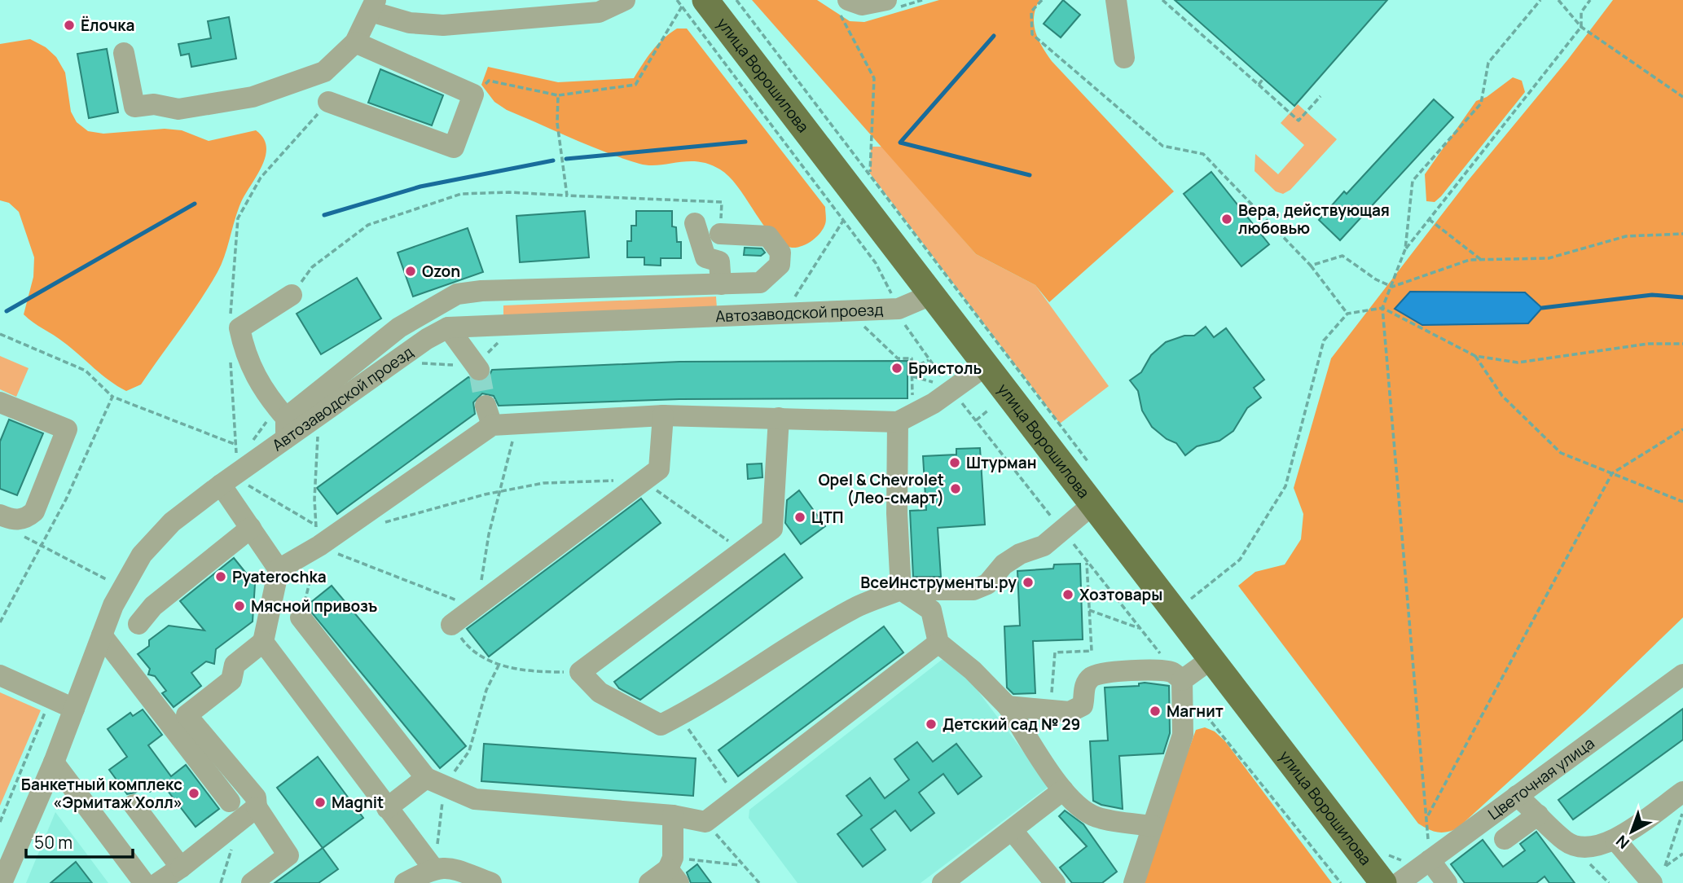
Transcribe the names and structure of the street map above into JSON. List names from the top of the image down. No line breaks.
{"streets":{"main road":["улица Ворошилова"],"street":["Автозаводской проезд","Цветочная улица"]},"crossings":[["улица Ворошилова","Автозаводской проезд"]],"places":["Ёлочка","Вера, действующая любовью","Ozon","Бристоль","Штурман","Opel & Chevrolet (Лео-смарт)","ЦТП","Pyaterochka","ВсеИнструменты.ру","Хозтовары","Мясной привозъ","Магнит","Детский сад № 29","Банкетный комплекс «Эрмитаж Холл»","Magnit"],"scale_bar":"50 m","north":"bottom left"}
